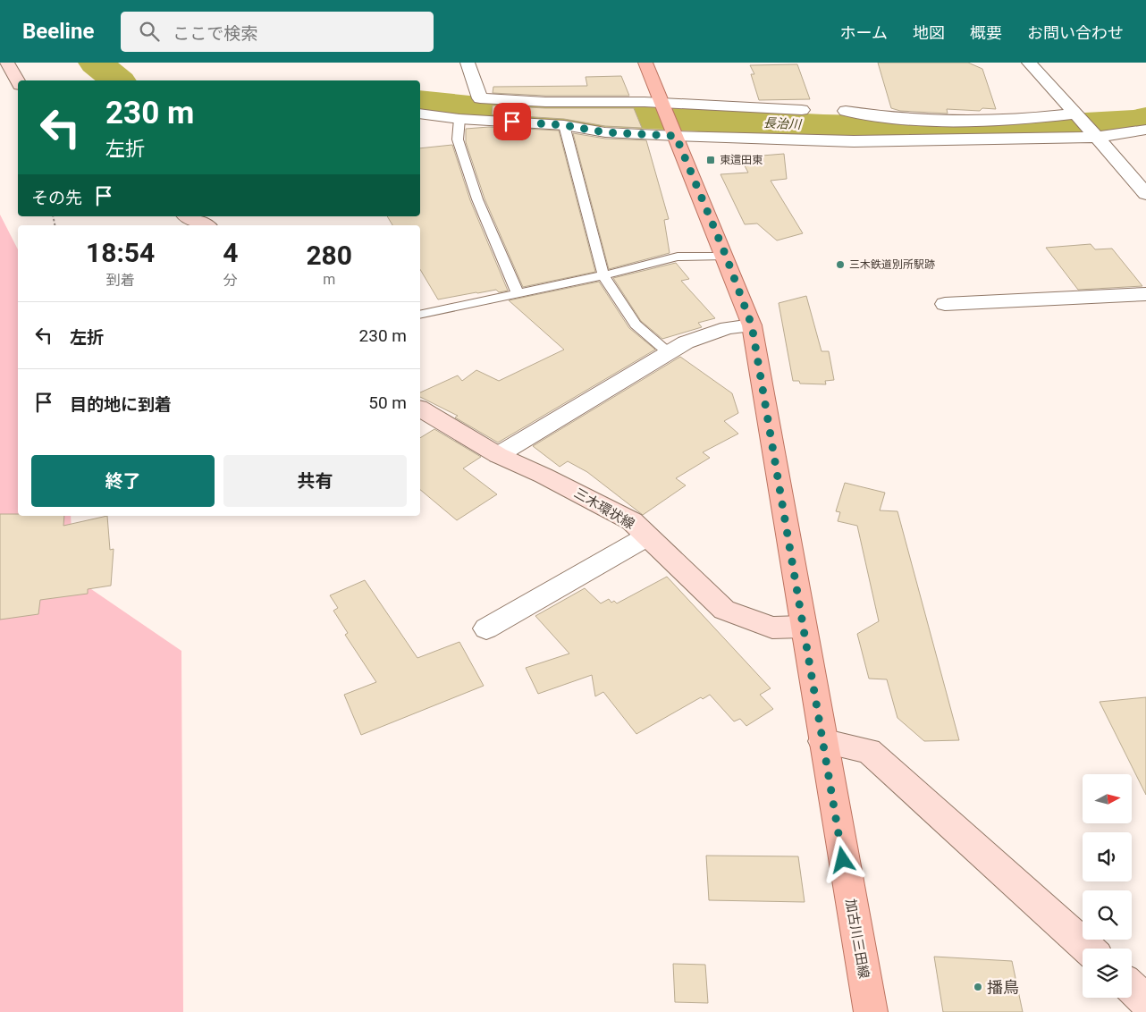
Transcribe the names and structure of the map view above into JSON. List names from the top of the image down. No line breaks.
{"streets":{"main road":["三木環状線","加古川三田線"]},"crossings":[["三木環状線","加古川三田線"]],"water":["長治川"],"places":{"transit":["東這田東"],"other":["三木鉄道別所駅跡","播鳥"]},"north":"right","page":{"header":"Beeline","search":"ここで検索","nav":["ホーム","地図","概要","お問い合わせ"],"turn":["230 m","左折"],"then":"その先","eta":["18:54","到着","4","分","280","m"],"list":[{"name":"左折","value":"230 m"},{"name":"目的地に到着","value":"50 m"}],"buttons":["終了","共有"]}}
